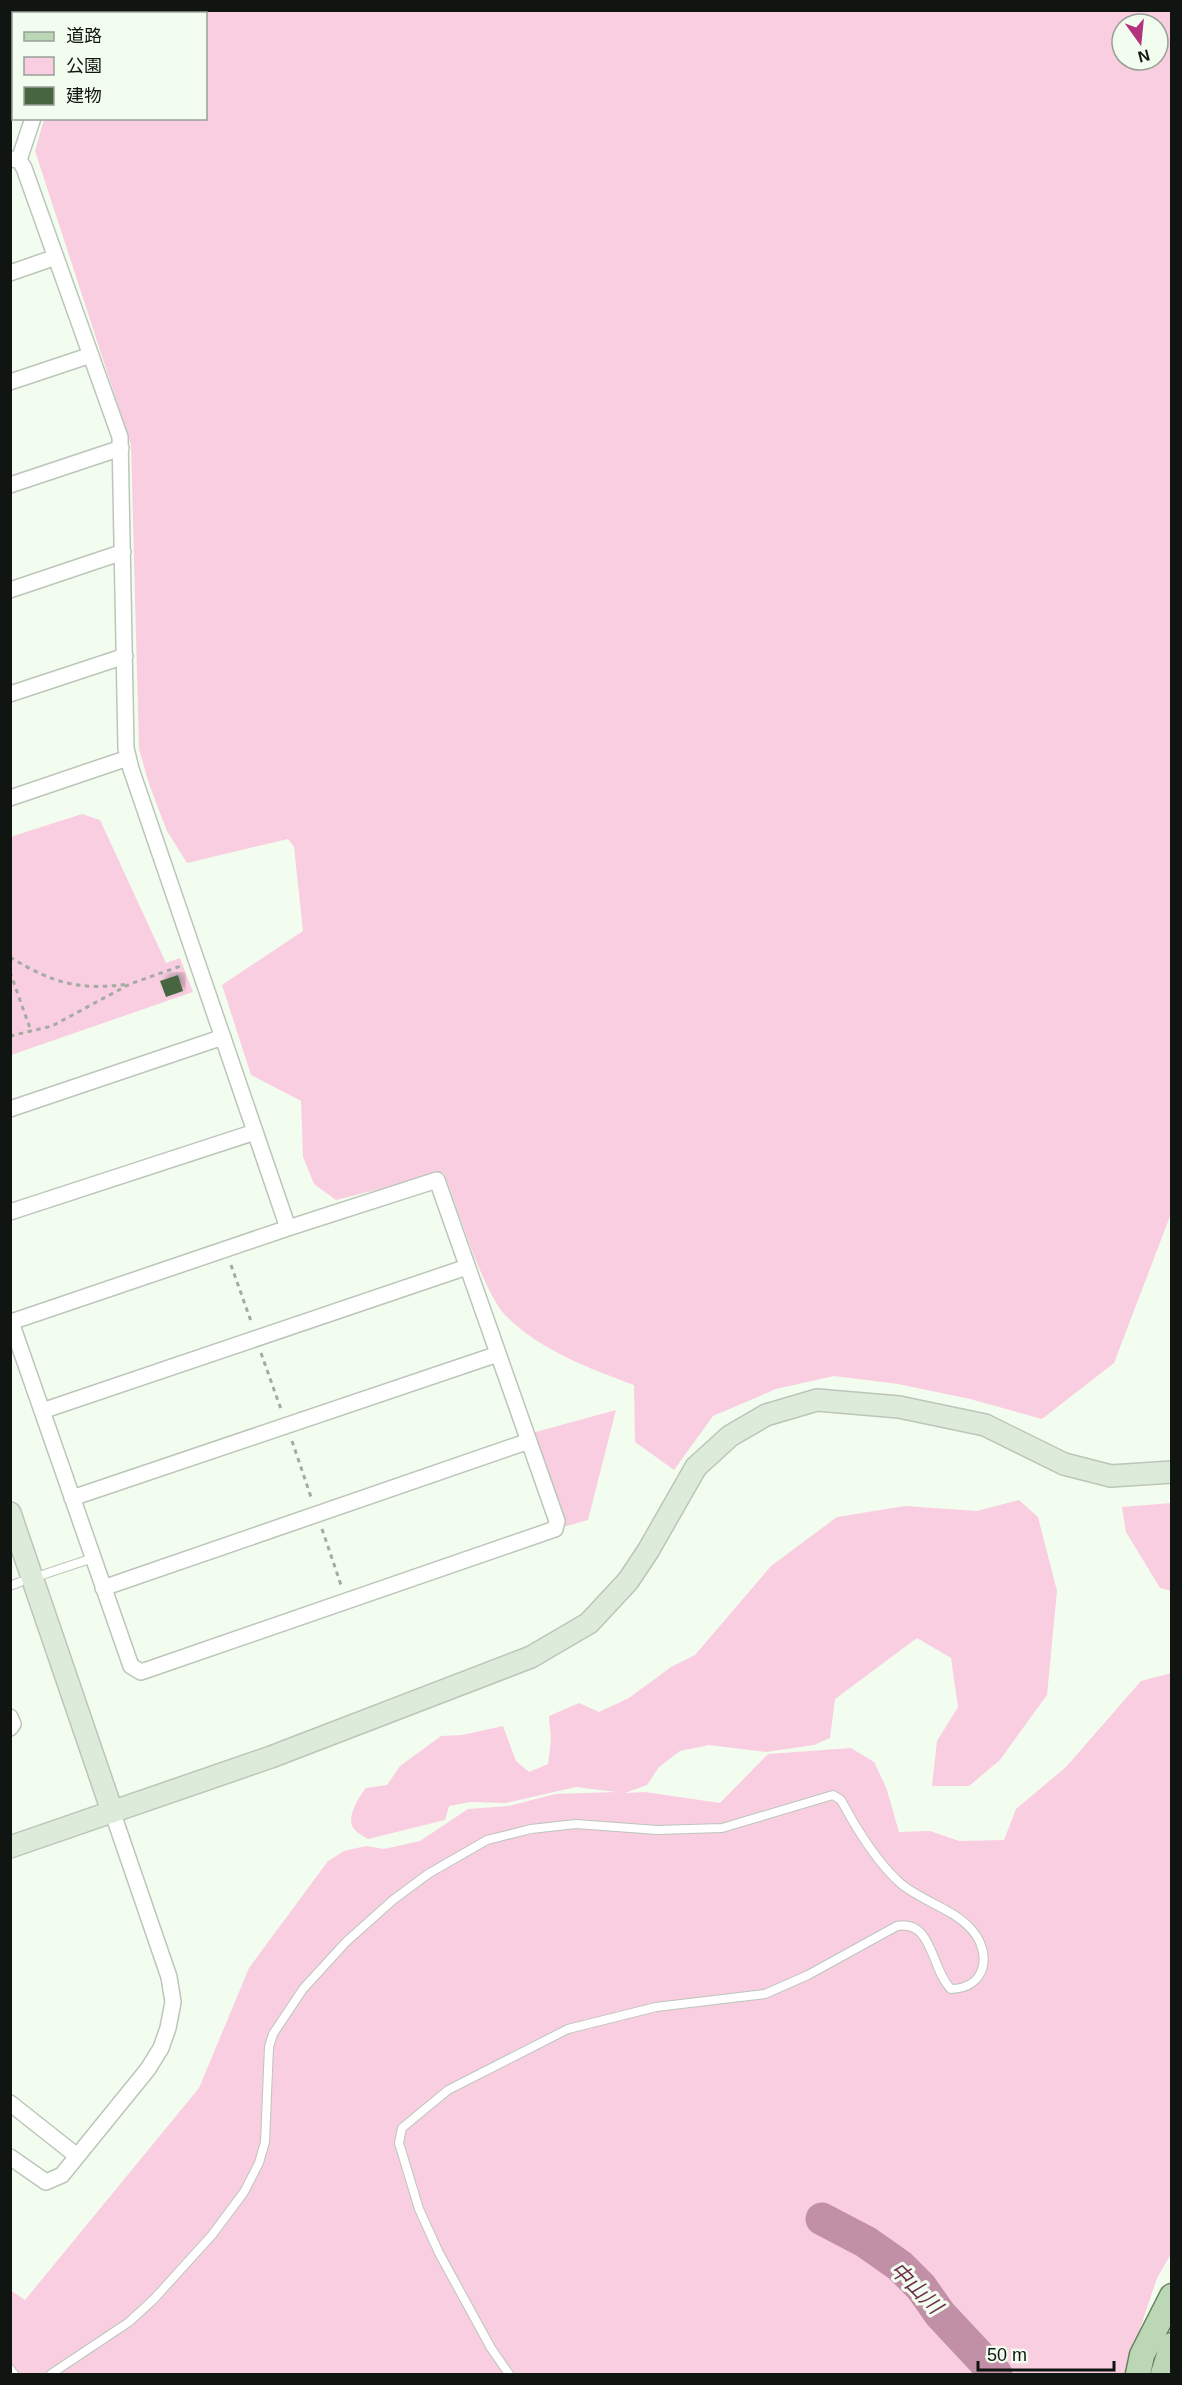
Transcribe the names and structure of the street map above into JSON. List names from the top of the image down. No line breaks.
{"water":["中山川"],"legend":["道路","公園","建物"],"scale_bar":"50 m","north":"bottom"}
